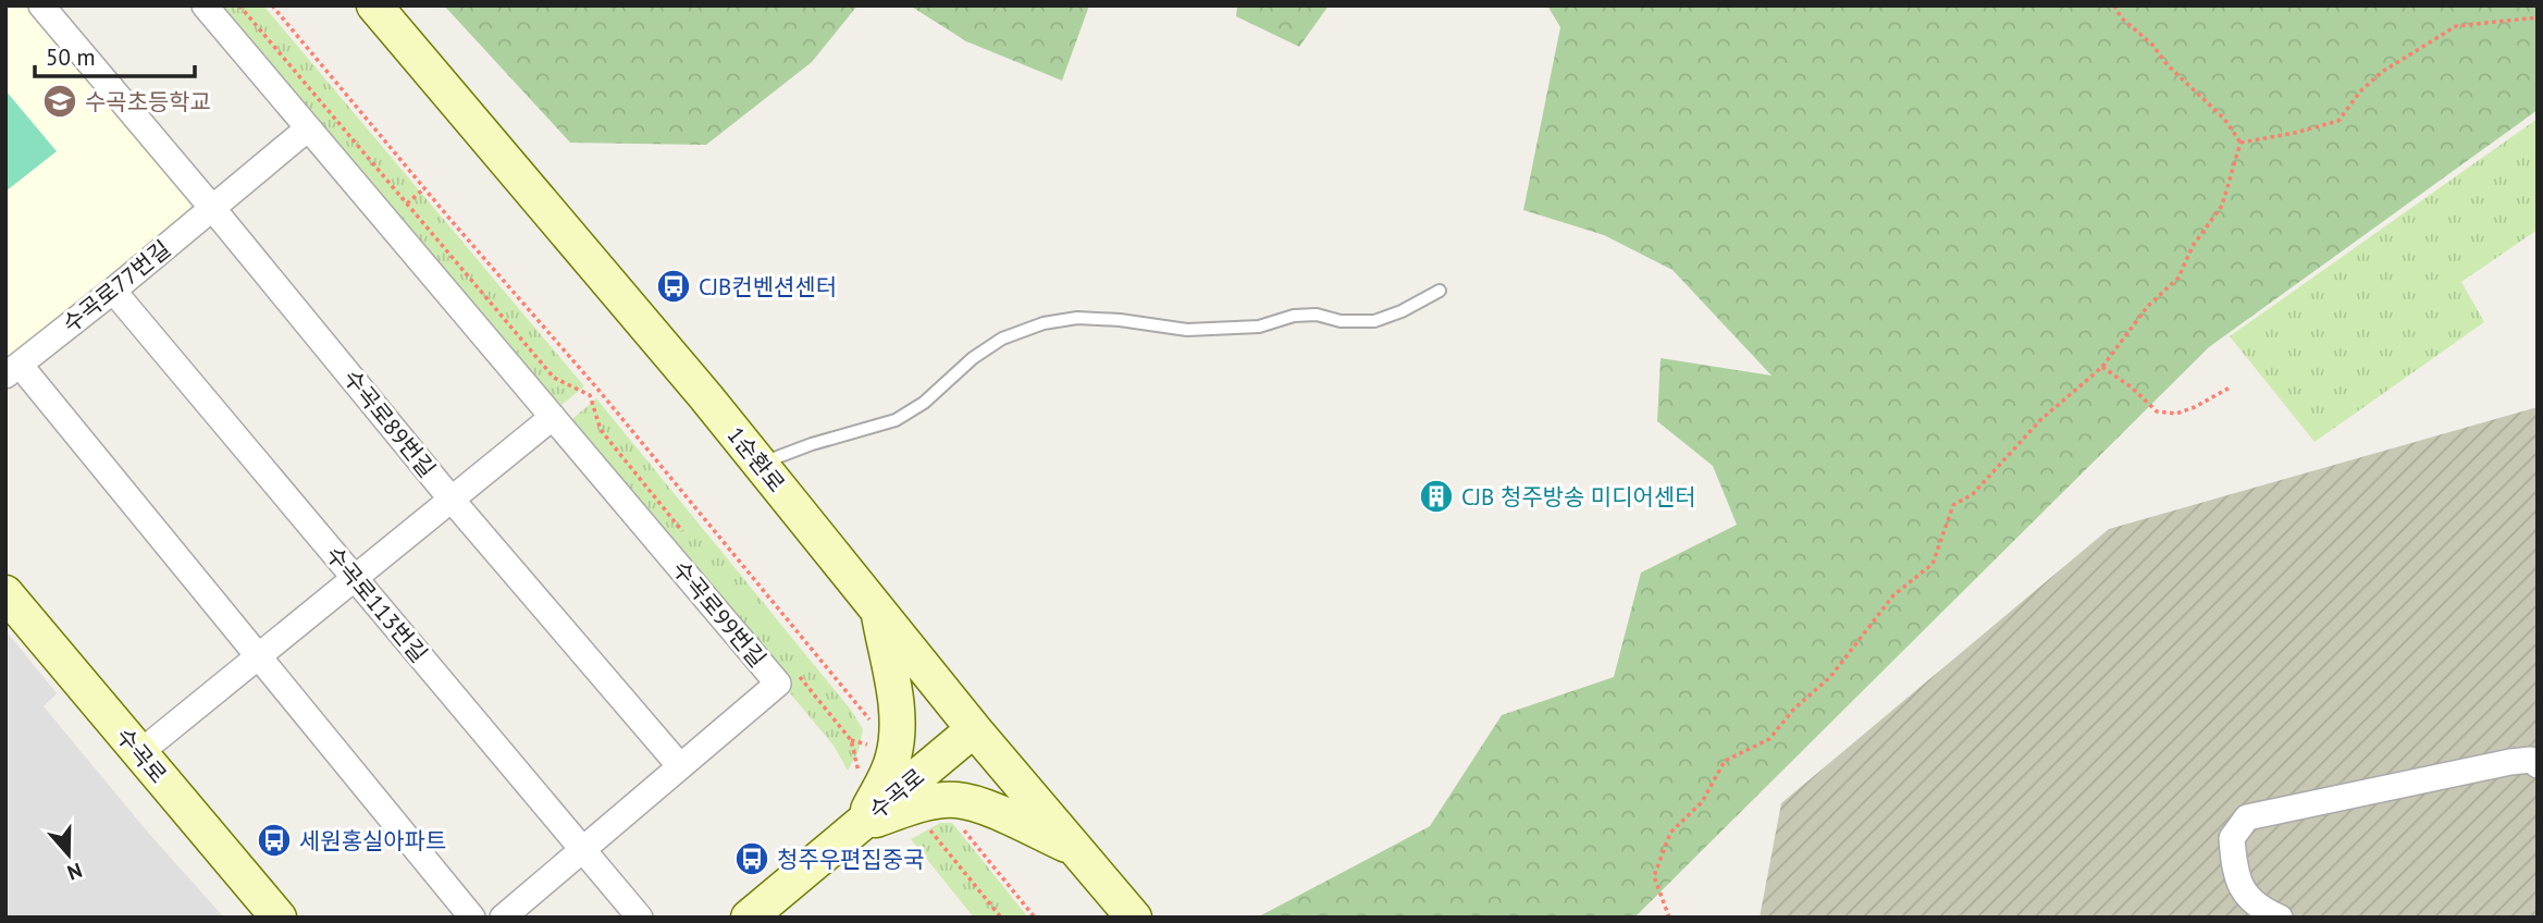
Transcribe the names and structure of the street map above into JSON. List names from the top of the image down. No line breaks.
{"streets":{"main road":["1순환로","수곡로"],"street":["수곡로77번길","수곡로89번길","수곡로113번길","수곡로99번길"]},"crossings":[["수곡로77번길","수곡로89번길"],["수곡로77번길","수곡로113번길"],["수곡로89번길","수곡로113번길"],["수곡로89번길","수곡로99번길"],["수곡로89번길","수곡로"],["1순환로","수곡로"],["수곡로113번길","수곡로99번길"]],"places":{"school or university":["수곡초등학교"],"bus stop":["CJB컨벤션센터","세원홍실아파트","청주우편집중국"],"building":["CJB 청주방송 미디어센터"]},"scale_bar":"50 m","north":"bottom"}
